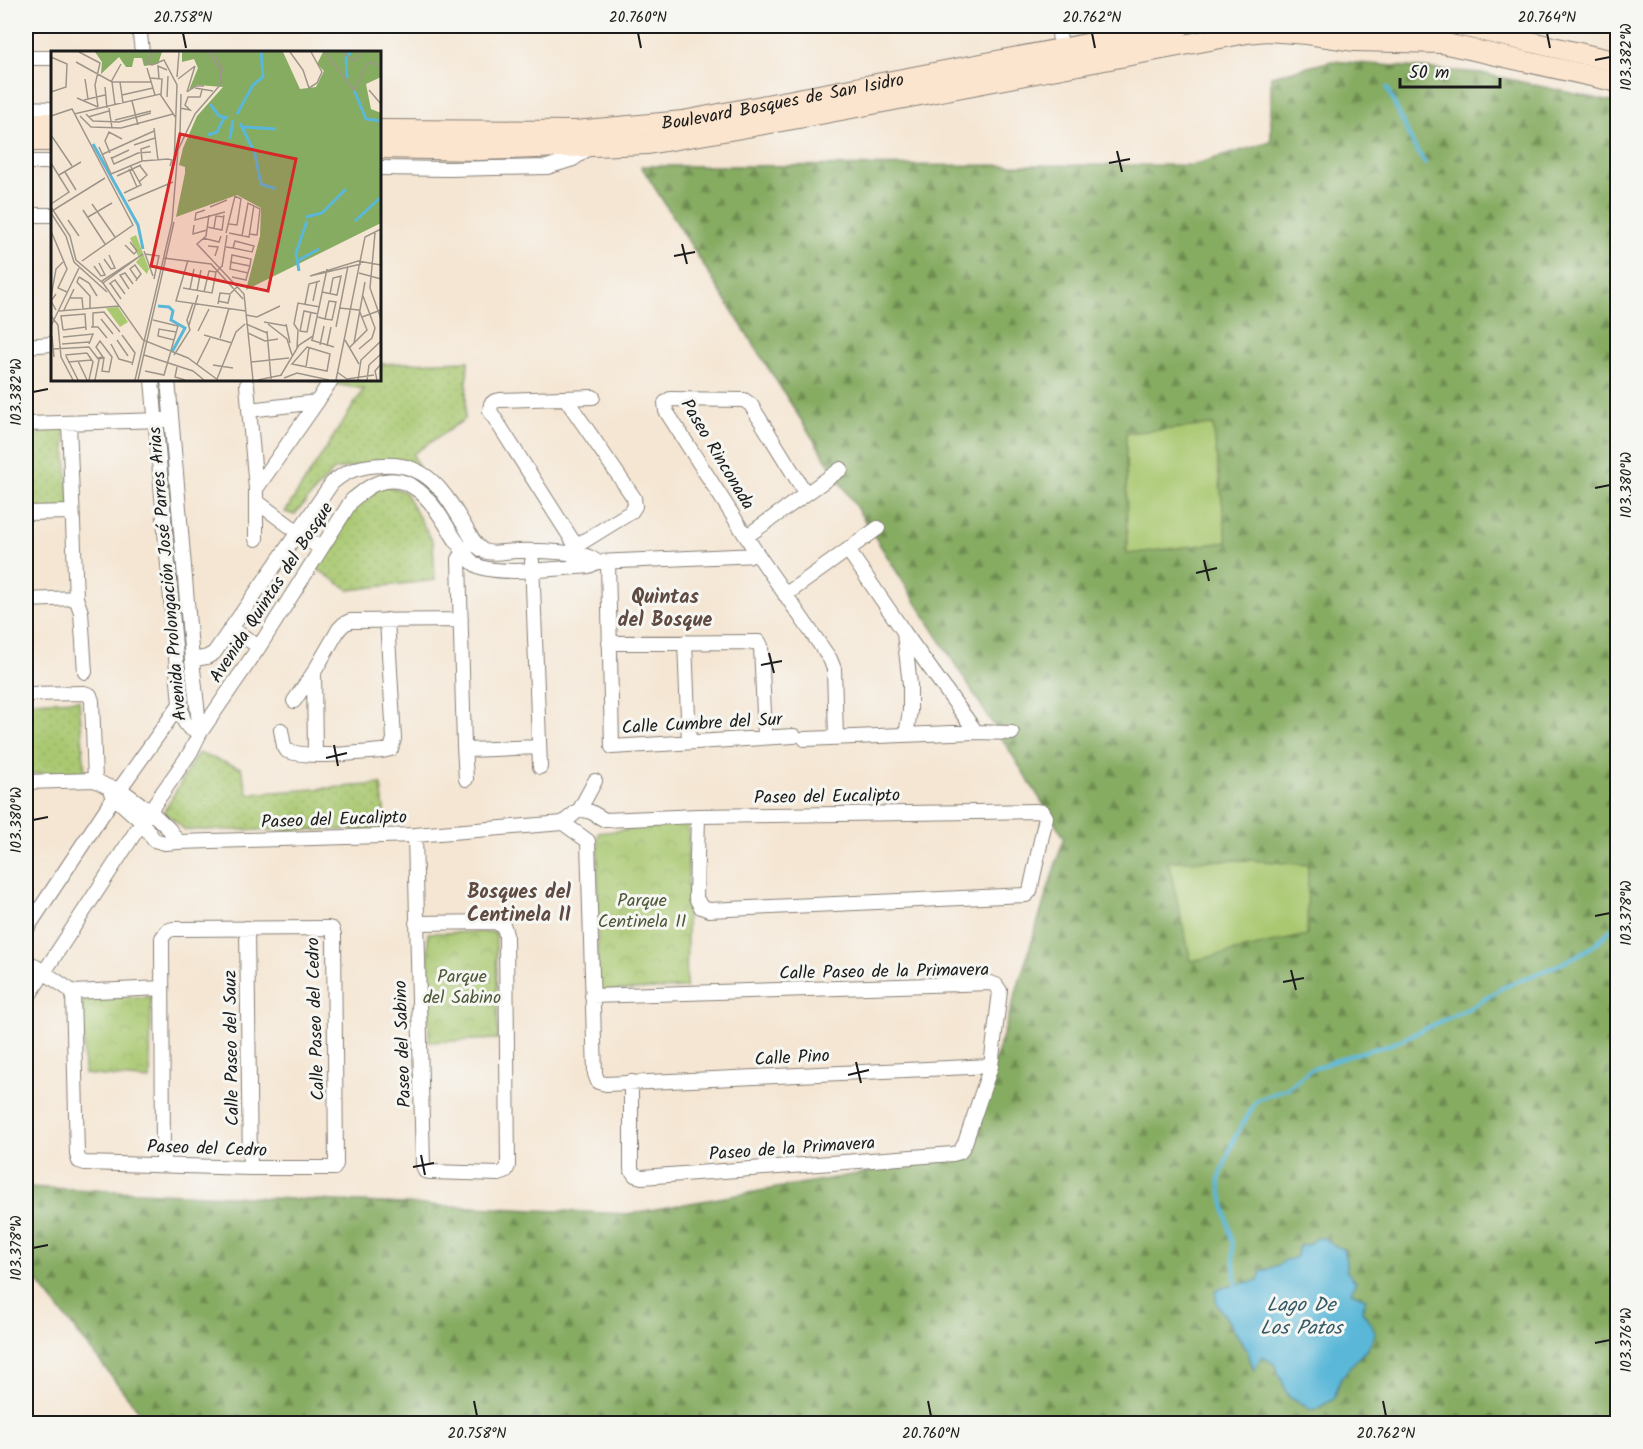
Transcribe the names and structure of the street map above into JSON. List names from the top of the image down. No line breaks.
{"streets":{"main road":["Boulevard Bosques de San Isidro"],"street":["Paseo Rinconada","Avenida Prolongación José Parres Arias","Avenida Quintas del Bosque","Calle Cumbre del Sur","Paseo del Eucalipto","Calle Paseo de la Primavera","Calle Paseo del Cedro","Paseo del Sabino","Calle Paseo del Sauz","Calle Pino","Paseo del Cedro","Paseo de la Primavera"]},"crossings":[["Paseo Rinconada","Calle Cumbre del Sur"],["Avenida Prolongación José Parres Arias","Avenida Quintas del Bosque"],["Avenida Prolongación José Parres Arias","Paseo del Eucalipto"],["Paseo del Eucalipto","Paseo del Sabino"],["Calle Paseo de la Primavera","Calle Pino"],["Calle Paseo de la Primavera","Paseo de la Primavera"],["Calle Paseo del Cedro","Calle Paseo del Sauz"],["Calle Paseo del Cedro","Paseo del Cedro"],["Calle Paseo del Sauz","Paseo del Cedro"],["Calle Pino","Paseo de la Primavera"]],"districts":["Quintas del Bosque","Bosques del Centinela II"],"water":["Lago De Los Patos"],"parks":["Parque Centinela II","Parque del Sabino"],"scale_bar":"50 m","coordinates":["20.758°N","20.760°N","20.762°N","20.764°N","103.382°W","103.380°W","103.378°W","103.376°W"]}
